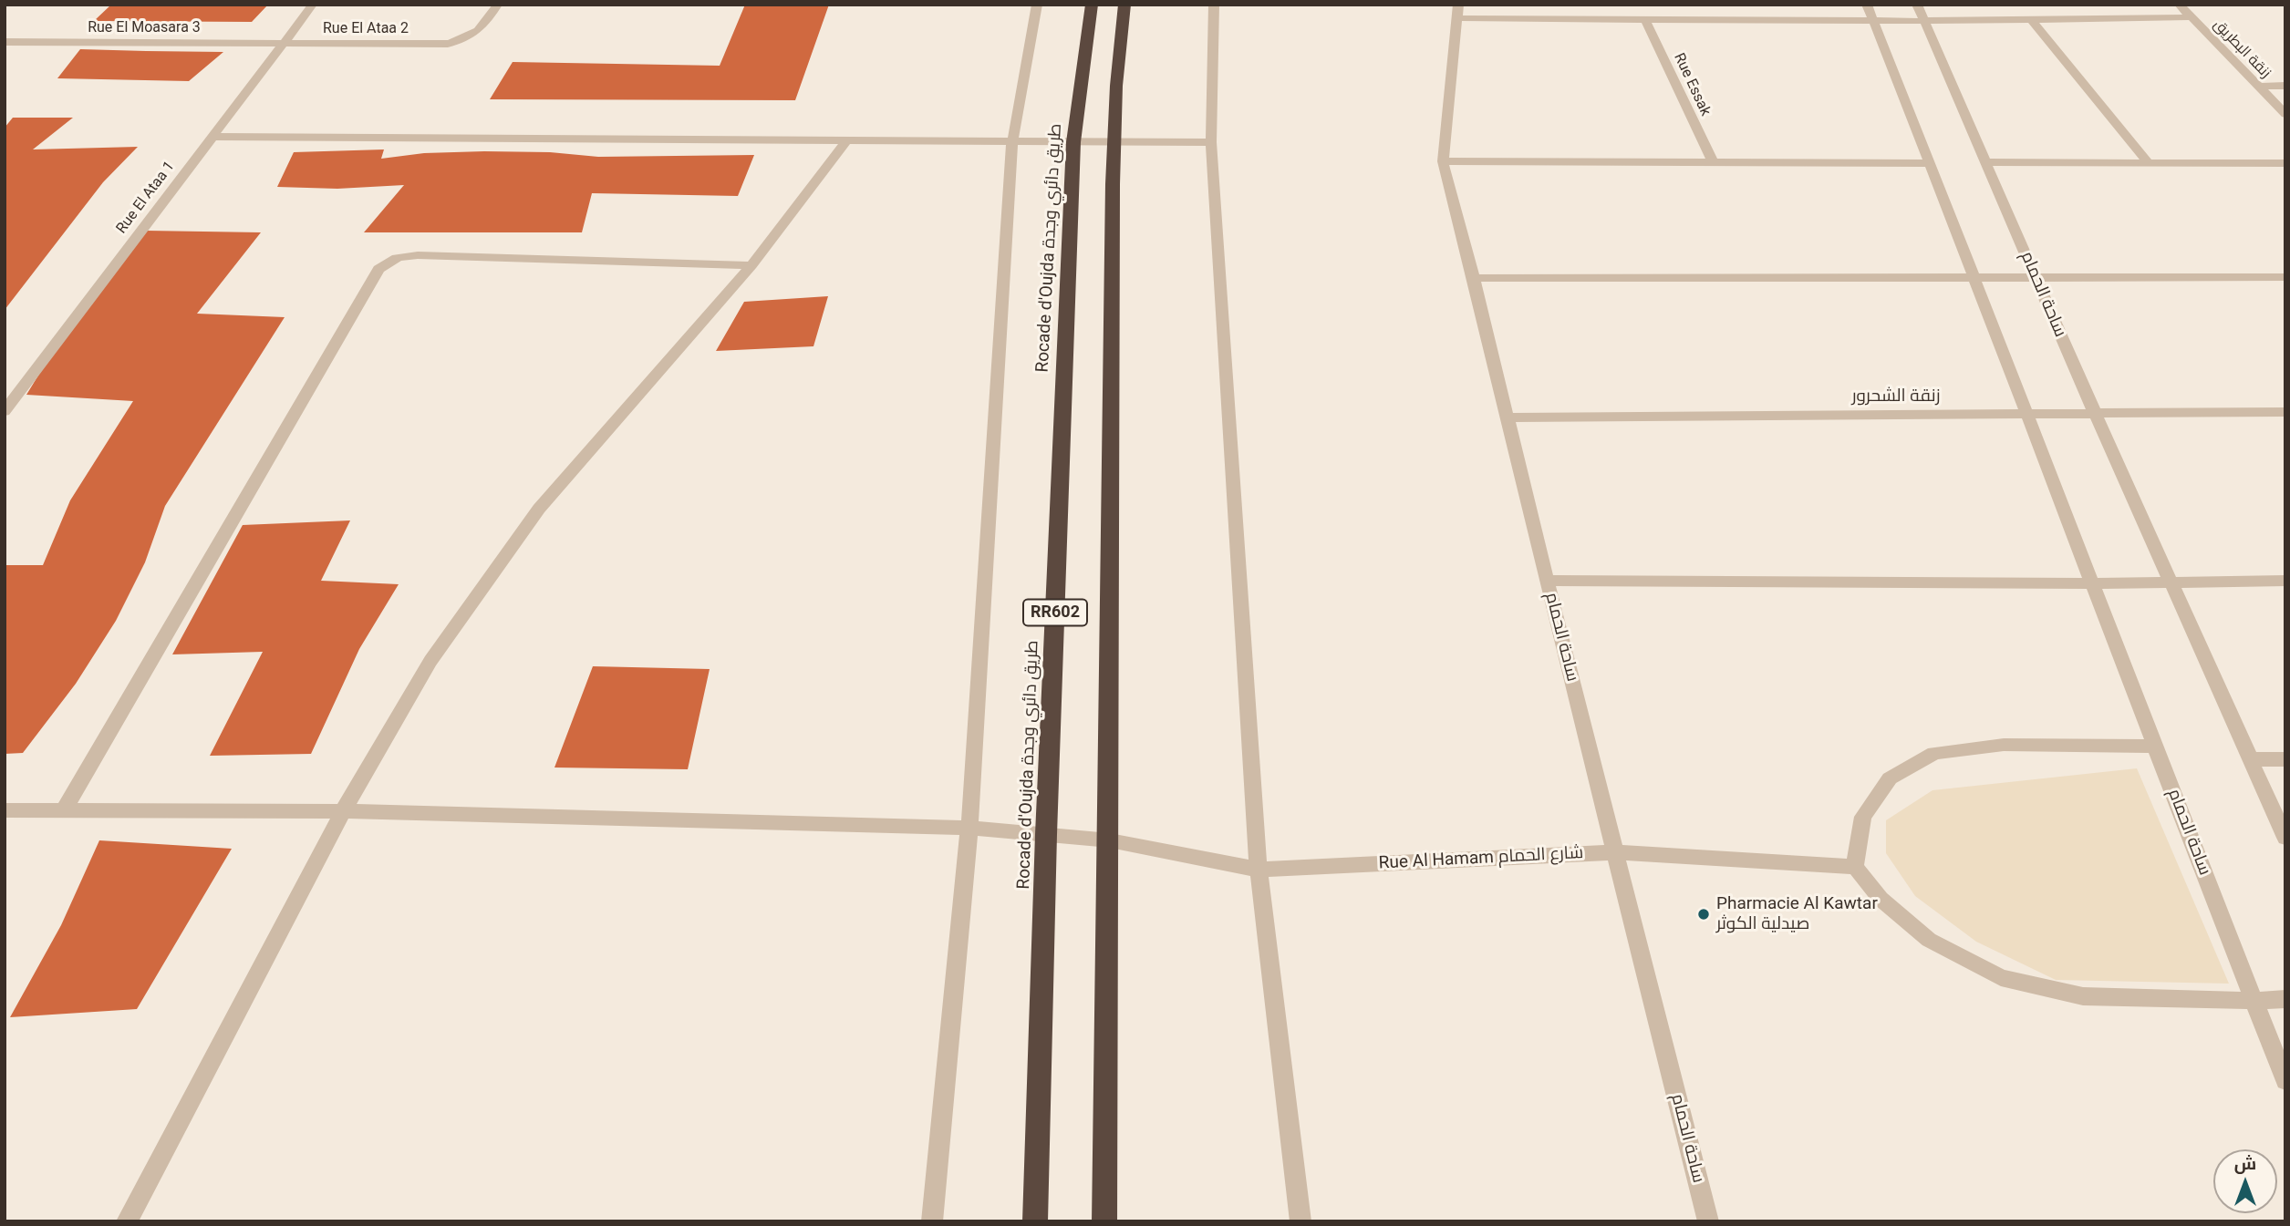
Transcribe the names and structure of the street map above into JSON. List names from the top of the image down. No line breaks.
{"streets":{"highway":["Rocade d'Oujda طريق دائري وجدة","RR602"],"street":["Rue El Moasara 3","Rue El Ataa 2","زنقة البطريق","Rue Essak","Rue El Ataa 1","ساحة الحمام","زنقة الشحرور","Rue Al Hamam شارع الحمام"]},"crossings":[["Rue El Moasara 3","Rue El Ataa 2"],["Rue El Moasara 3","Rue El Ataa 1"],["Rue El Ataa 2","Rue El Ataa 1"],["Rocade d'Oujda طريق دائري وجدة","Rue Al Hamam شارع الحمام"],["ساحة الحمام","زنقة الشحرور"],["ساحة الحمام","Rue Al Hamam شارع الحمام"],["RR602","Rue Al Hamam شارع الحمام"]],"places":["Pharmacie Al Kawtar صيدلية الكوثر"],"north":"top"}
